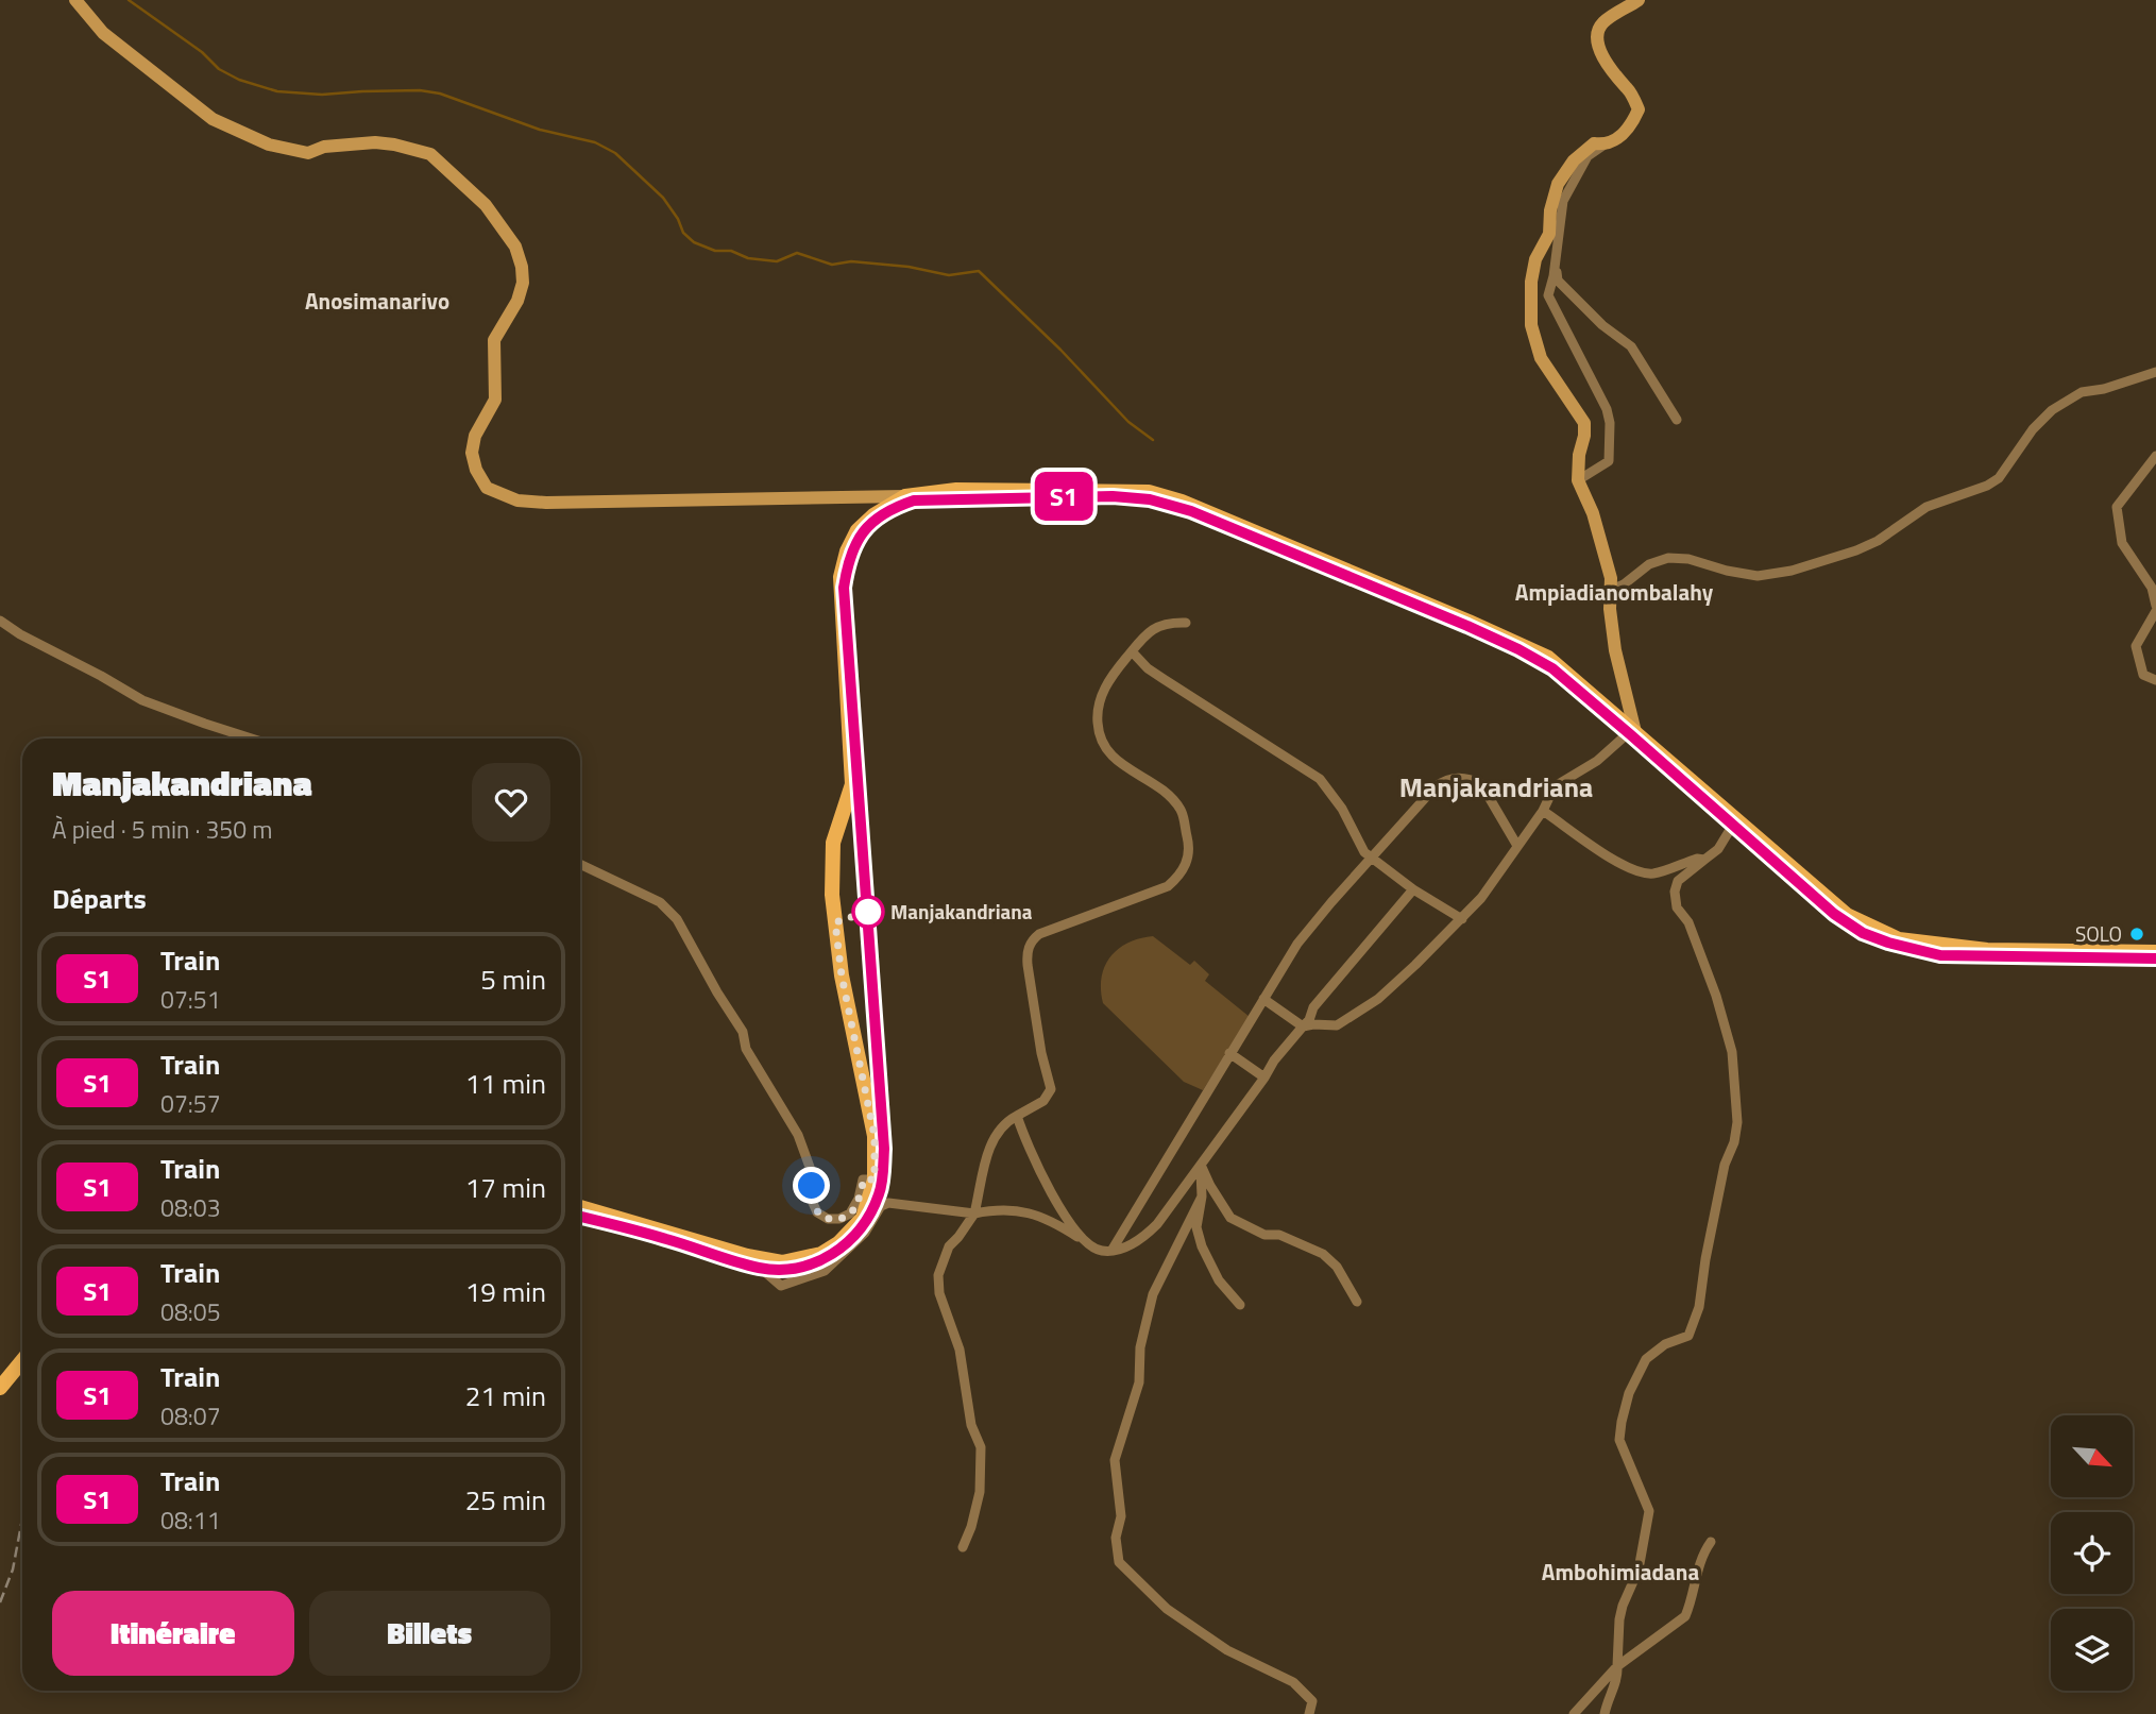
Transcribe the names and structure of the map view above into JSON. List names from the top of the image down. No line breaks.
{"districts":["Anosimanarivo","Ampiadianombalahy","Manjakandriana","Ambohimiadana"],"places":["Manjakandriana","SOLO"],"north":"bottom right","page":{"on_map":"S1","heading":[["Manjakandriana","À pied · 5 min · 350 m"],"Départs"],"list":[{"mark":"S1","name":"Train","note":"07:51","value":"5 min"},{"mark":"S1","name":"Train","note":"07:57","value":"11 min"},{"mark":"S1","name":"Train","note":"08:03","value":"17 min"},{"mark":"S1","name":"Train","note":"08:05","value":"19 min"},{"mark":"S1","name":"Train","note":"08:07","value":"21 min"},{"mark":"S1","name":"Train","note":"08:11","value":"25 min"}],"buttons":["Itinéraire","Billets"]}}
